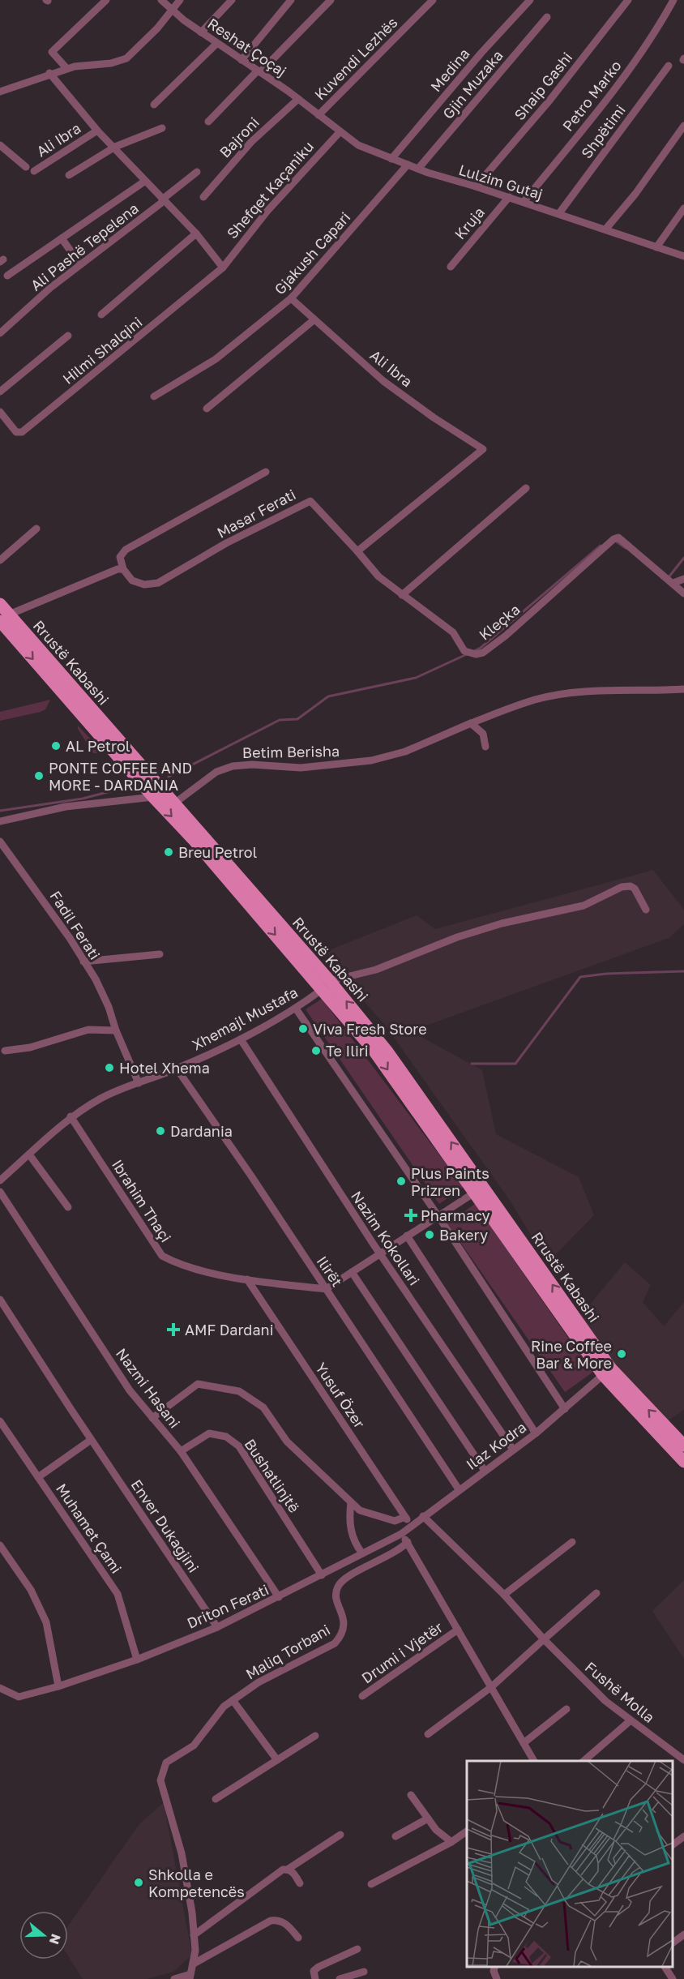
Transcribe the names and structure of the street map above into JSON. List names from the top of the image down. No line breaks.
{"streets":{"main road":["Rrustë Kabashi"],"street":["Reshat Çoçaj","Kuvendi Lezhës","Medina","Gjin Muzaka","Shaip Gashi","Petro Marko","Shpëtimi","Bajroni","Ali Ibra","Lulzim Gutaj","Shefqet Kaçaniku","Kruja","Ali Pashë Tepelena","Gjakush Capari","Hilmi Shalqini","Masar Ferati","Kleçka","Betim Berisha","Fadil Ferati","Xhemajl Mustafa","Ibrahim Thaçi","Nazim Kokollari","Ilirët","Nazmi Hasani","Yusuf Özer","Ilaz Kodra","Bushatlinjtë","Enver Dukagjini","Muhamet Çami","Driton Ferati","Maliq Torbani","Drumi i Vjetër","Fushë Molla"]},"crossings":[["Reshat Çoçaj","Kuvendi Lezhës"],["Reshat Çoçaj","Bajroni"],["Reshat Çoçaj","Lulzim Gutaj"],["Kuvendi Lezhës","Lulzim Gutaj"],["Medina","Lulzim Gutaj"],["Gjin Muzaka","Lulzim Gutaj"],["Shaip Gashi","Lulzim Gutaj"],["Petro Marko","Lulzim Gutaj"],["Shpëtimi","Lulzim Gutaj"],["Ali Ibra","Shefqet Kaçaniku"],["Ali Ibra","Ali Pashë Tepelena"],["Ali Ibra","Gjakush Capari"],["Ali Ibra","Hilmi Shalqini"],["Ali Ibra","Masar Ferati"],["Ali Ibra","Kleçka"],["Lulzim Gutaj","Shefqet Kaçaniku"],["Lulzim Gutaj","Kruja"],["Lulzim Gutaj","Gjakush Capari"],["Shefqet Kaçaniku","Hilmi Shalqini"],["Masar Ferati","Kleçka"],["Rrustë Kabashi","Betim Berisha"],["Rrustë Kabashi","Xhemajl Mustafa"],["Rrustë Kabashi","Ilaz Kodra"],["Fadil Ferati","Xhemajl Mustafa"],["Xhemajl Mustafa","Ibrahim Thaçi"],["Xhemajl Mustafa","Nazim Kokollari"],["Xhemajl Mustafa","Ilirët"],["Ibrahim Thaçi","Ilirët"],["Ibrahim Thaçi","Yusuf Özer"],["Nazim Kokollari","Ilaz Kodra"],["Ilirët","Ilaz Kodra"],["Nazmi Hasani","Bushatlinjtë"],["Nazmi Hasani","Driton Ferati"],["Yusuf Özer","Ilaz Kodra"],["Ilaz Kodra","Driton Ferati"],["Ilaz Kodra","Drumi i Vjetër"],["Ilaz Kodra","Fushë Molla"],["Bushatlinjtë","Driton Ferati"],["Enver Dukagjini","Driton Ferati"],["Muhamet Çami","Driton Ferati"],["Driton Ferati","Drumi i Vjetër"],["Maliq Torbani","Drumi i Vjetër"]],"places":{"other":["AL Petrol","PONTE COFFEE AND MORE - DARDANIA","Breu Petrol","Viva Fresh Store","Te Iliri","Hotel Xhema","Dardania","Plus Paints Prizren","Bakery","Rine Coffee Bar & More","Shkolla e Kompetencës"],"health":["Pharmacy","AMF Dardani"]},"north":"right"}
